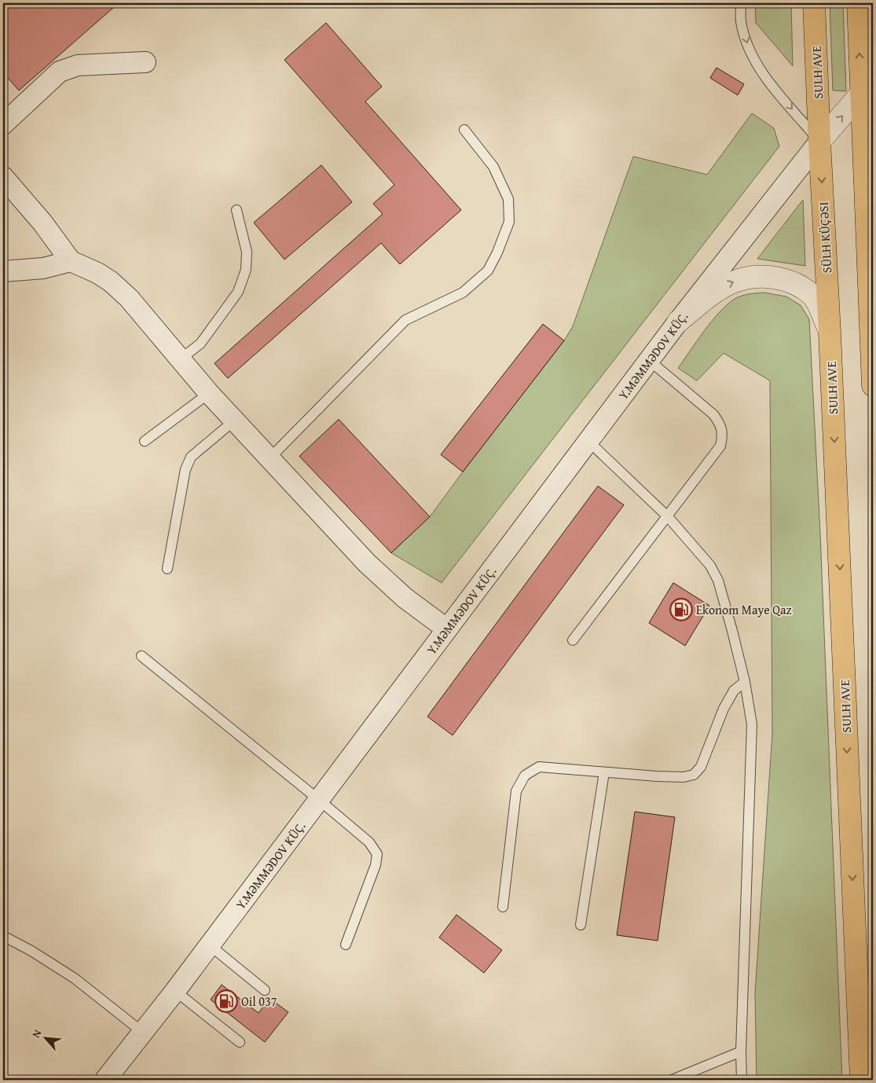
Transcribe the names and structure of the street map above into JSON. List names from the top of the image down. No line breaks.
{"streets":{"highway":["SULH AVE","SÜLH KÜÇƏSI"],"street":["Y.MƏMMƏDOV KÜÇ."]},"crossings":[["SULH AVE","SÜLH KÜÇƏSI"],["SULH AVE","Y.MƏMMƏDOV KÜÇ."],["SÜLH KÜÇƏSI","Y.MƏMMƏDOV KÜÇ."]],"one_way":["SULH AVE"],"places":{"fuel station":["Ekonom Maye Qaz","Oil 037"]},"north":"top left"}
